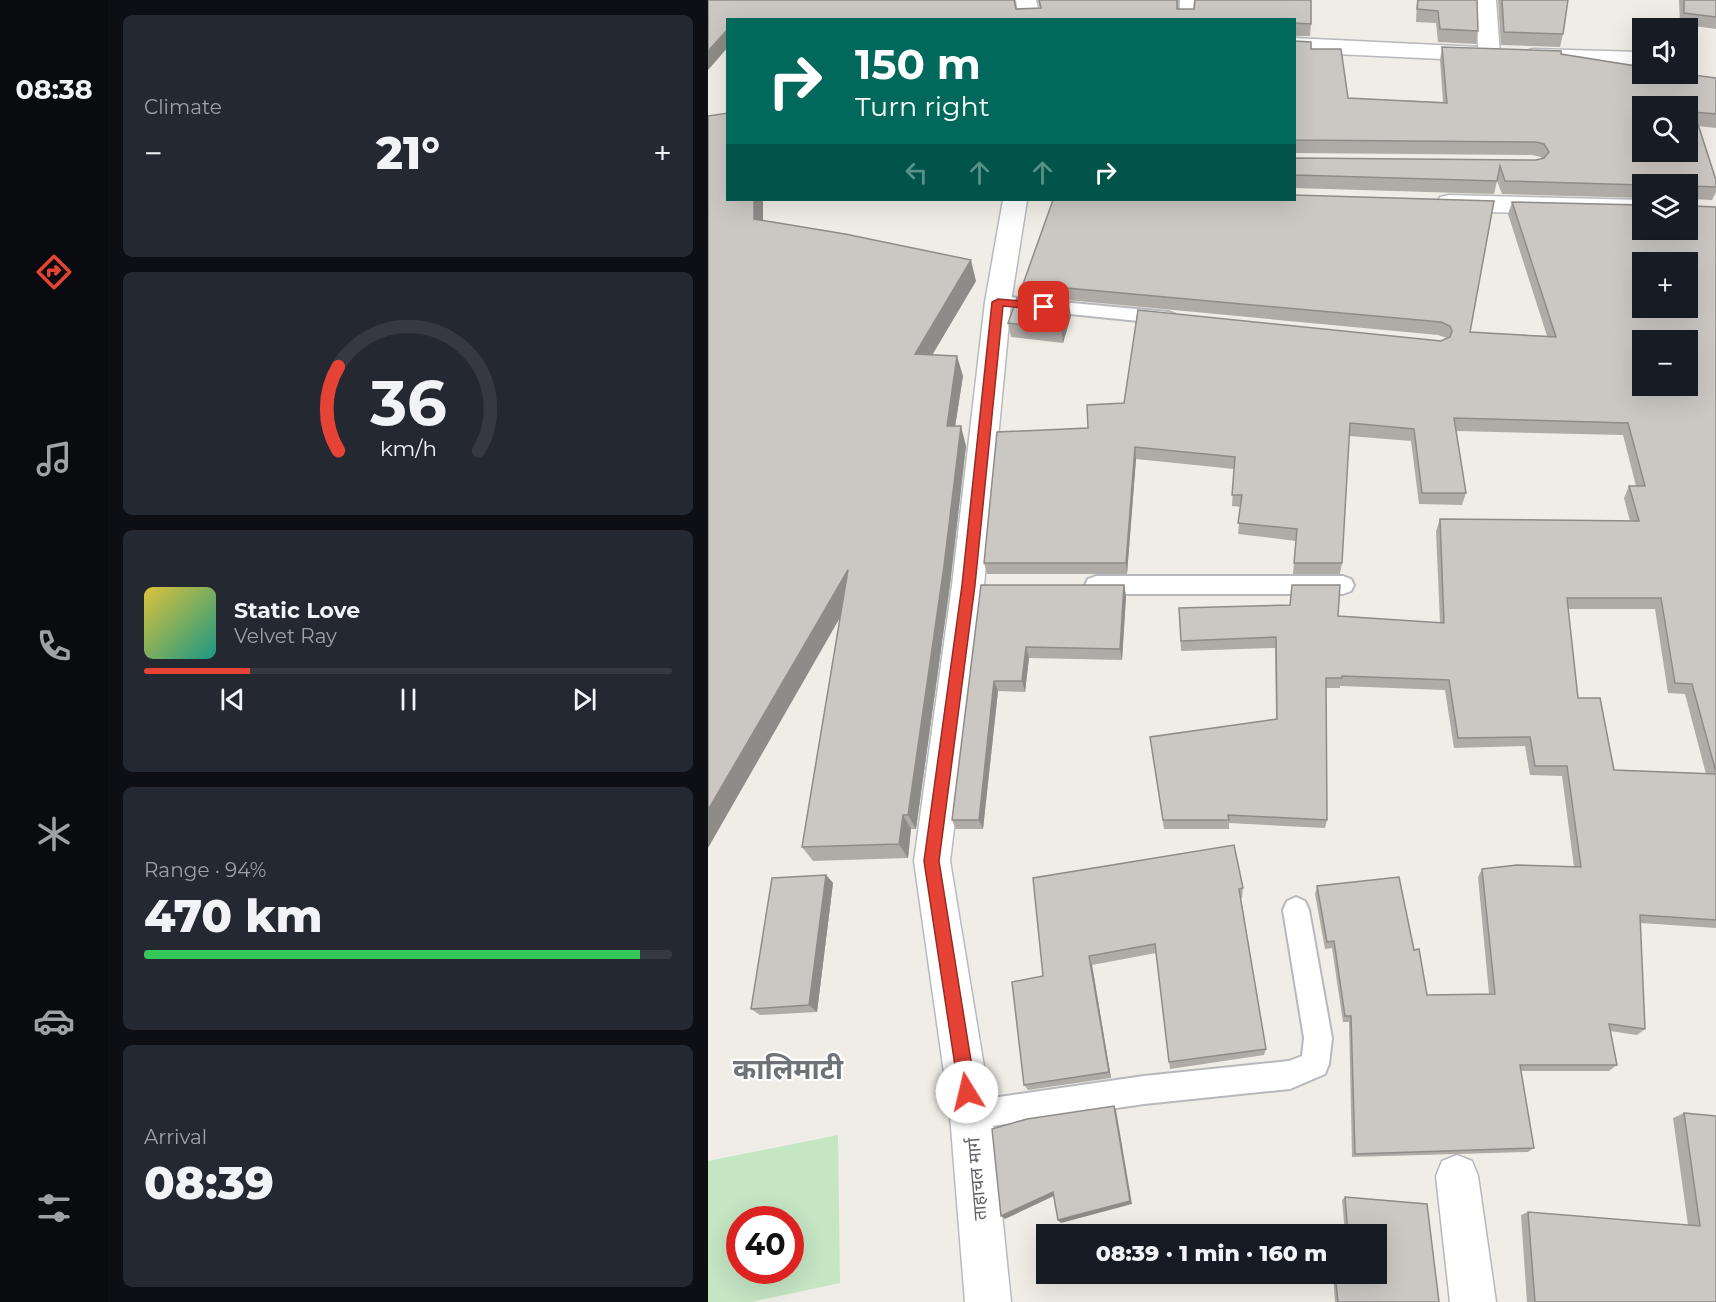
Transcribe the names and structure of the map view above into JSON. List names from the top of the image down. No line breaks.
{"streets":{"street":["ताहाचल मार्ग"]},"districts":["कालिमाटी"],"page":{"tabs":"08:38","tile":["Climate",["Range · 94%","470 km"],["Arrival","08:39"]],"map_buttons":["+","−"],"turn":["150 m","Turn right"],"heat":["−","21°","+"],"song":["Static Love","Velvet Ray"],"limit":"40","trip":"08:39 · 1 min · 160 m","gauge":["36","km/h"]}}
